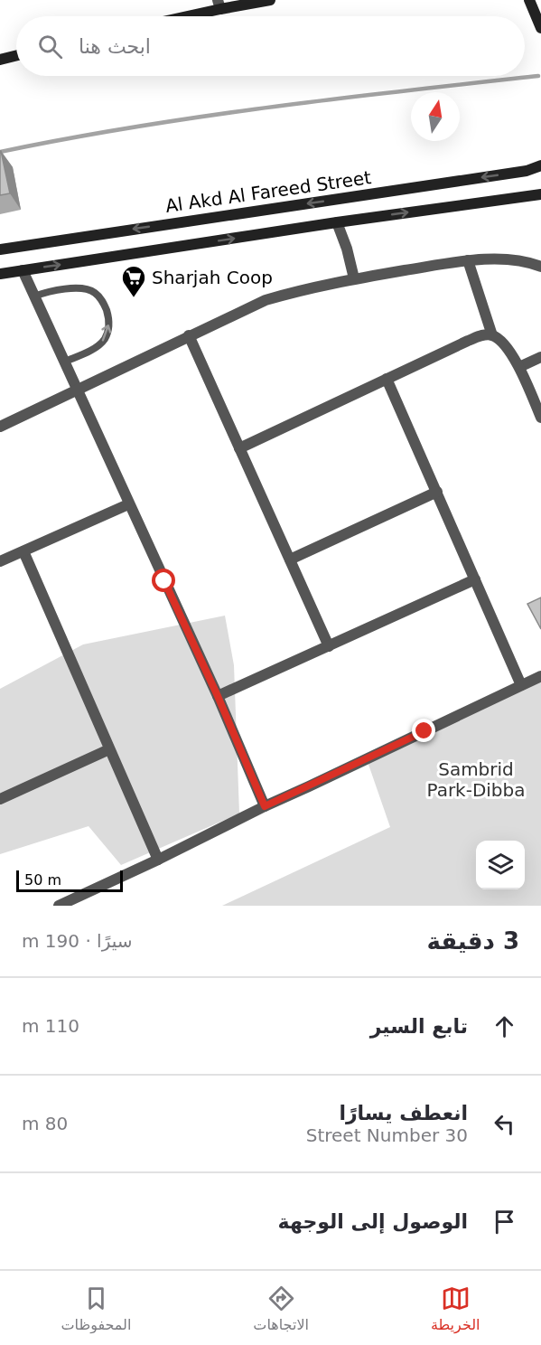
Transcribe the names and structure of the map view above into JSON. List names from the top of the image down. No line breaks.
{"streets":{"main road":["Al Akd Al Fareed Street"]},"parks":["Sambrid Park-Dibba"],"places":{"supermarket":["Sharjah Coop"]},"scale_bar":"50 m","north":"top","page":{"search":"ابحث هنا","scale":"50 m","heading":["3 دقيقة","سيرًا · 190 m"],"list":[["تابع السير","110 m"],["انعطف يسارًا","Street Number 30","80 m"],"الوصول إلى الوجهة"],"nav":["الخريطة","الاتجاهات","المحفوظات"]}}
